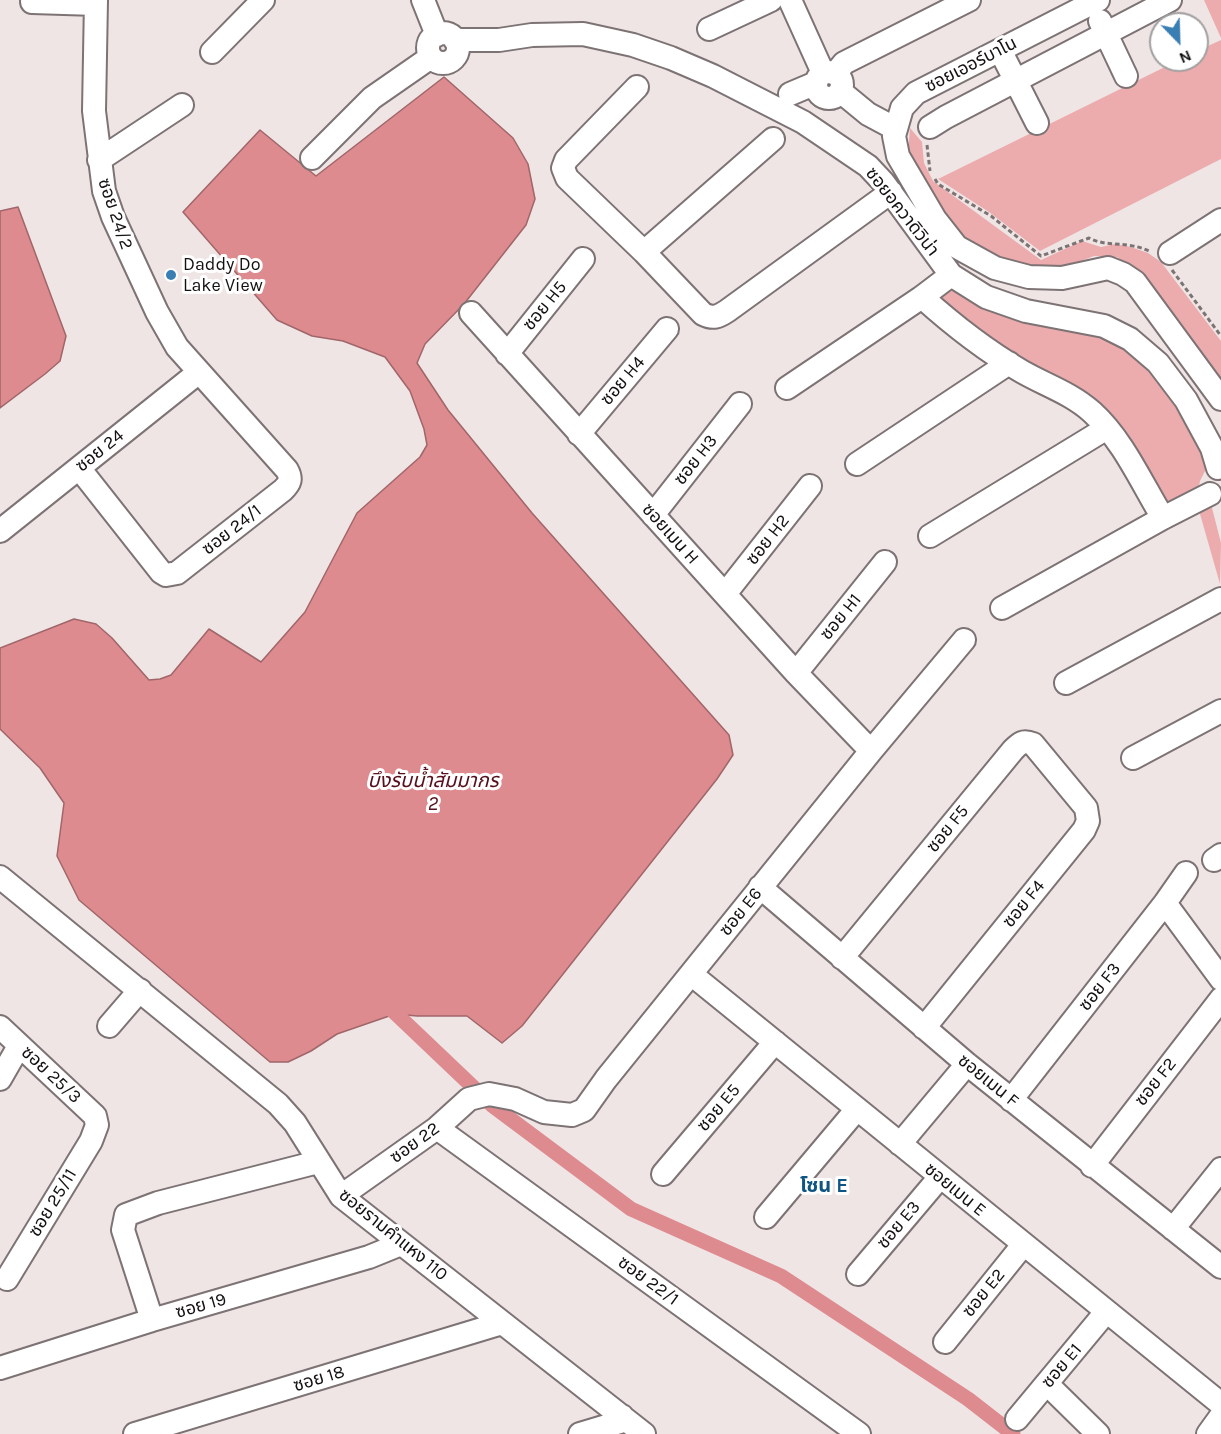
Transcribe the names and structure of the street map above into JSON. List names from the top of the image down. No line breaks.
{"streets":{"street":["ซอยเออร์บาโน","ซอยอควาดิวิน่า","ซอย 24/2","ซอย H5","ซอย H4","ซอย 24","ซอย H3","ซอย 24/1","ซอยเมน H","ซอย H2","ซอย H1","ซอย F5","ซอย F4","ซอย E6","ซอย F3","ซอย 25/3","ซอยเมน F","ซอย F2","ซอย E5","ซอย 22","ซอยเมน E","ซอย 25/11","ซอย E3","ซอยรามคำแหง 110","ซอย 22/1","ซอย E2","ซอย 19","ซอย E1","ซอย 18"]},"crossings":[["ซอย 24/2","ซอย 24"],["ซอย 24/2","ซอย 24/1"],["ซอย H5","ซอยเมน H"],["ซอย H4","ซอยเมน H"],["ซอย 24","ซอย 24/1"],["ซอย H3","ซอยเมน H"],["ซอยเมน H","ซอย H2"],["ซอยเมน H","ซอย H1"],["ซอยเมน H","ซอย E6"],["ซอย F5","ซอย F4"],["ซอย F5","ซอยเมน F"],["ซอย F4","ซอยเมน F"],["ซอย E6","ซอยเมน F"],["ซอย E6","ซอย 22"],["ซอย E6","ซอยเมน E"],["ซอย F3","ซอยเมน F"],["ซอย 25/3","ซอย 25/11"],["ซอยเมน F","ซอย F2"],["ซอย E5","ซอยเมน E"],["ซอย 22","ซอยรามคำแหง 110"],["ซอย 22","ซอย 22/1"],["ซอยเมน E","ซอย E3"],["ซอยเมน E","ซอย E2"],["ซอยเมน E","ซอย E1"],["ซอยรามคำแหง 110","ซอย 19"],["ซอยรามคำแหง 110","ซอย 18"]],"districts":["โซน E"],"water":["บึงรับน้ำสัมมากร 2"],"places":["Daddy Do Lake View"],"north":"bottom right"}
